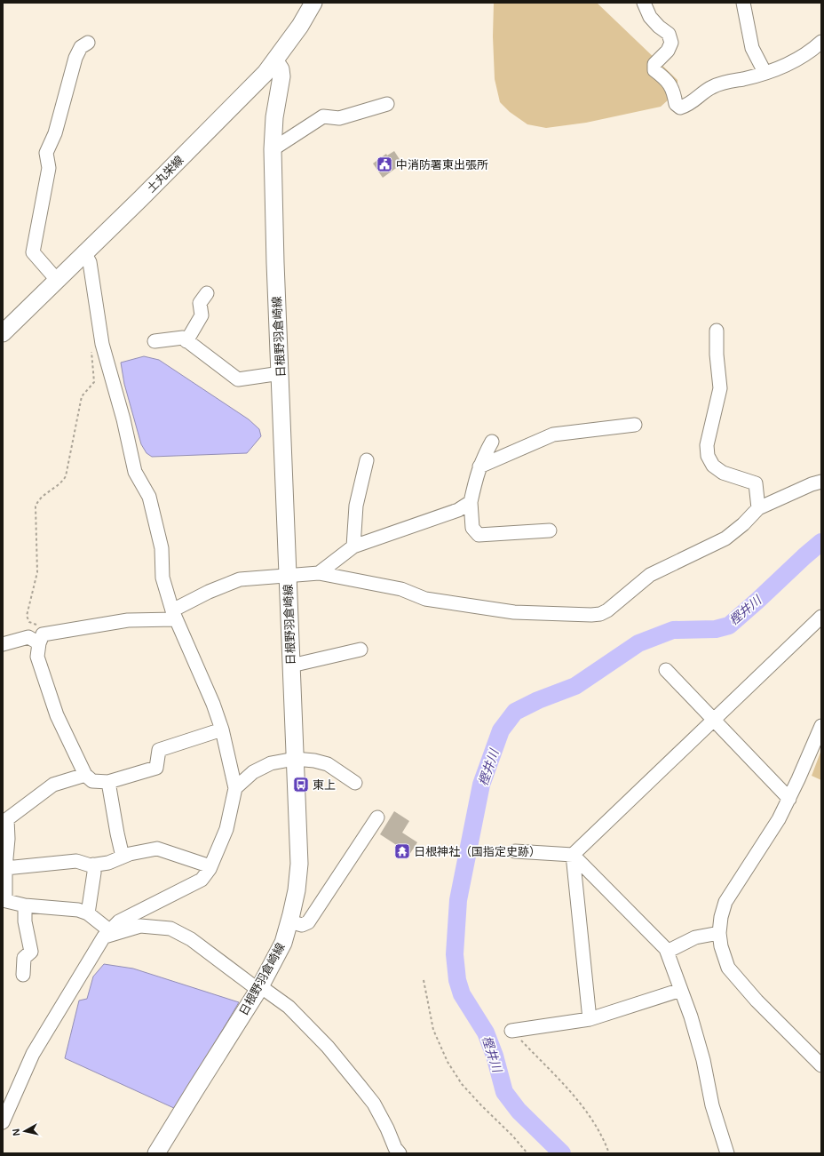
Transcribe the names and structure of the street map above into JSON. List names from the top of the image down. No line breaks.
{"streets":{"main road":["土丸栄線","日根野羽倉崎線"]},"crossings":[["土丸栄線","日根野羽倉崎線"]],"water":["樫井川"],"places":{"public building":["中消防署東出張所"],"bus stop":["東上"],"temple":["日根神社（国指定史跡）"]},"north":"left"}
